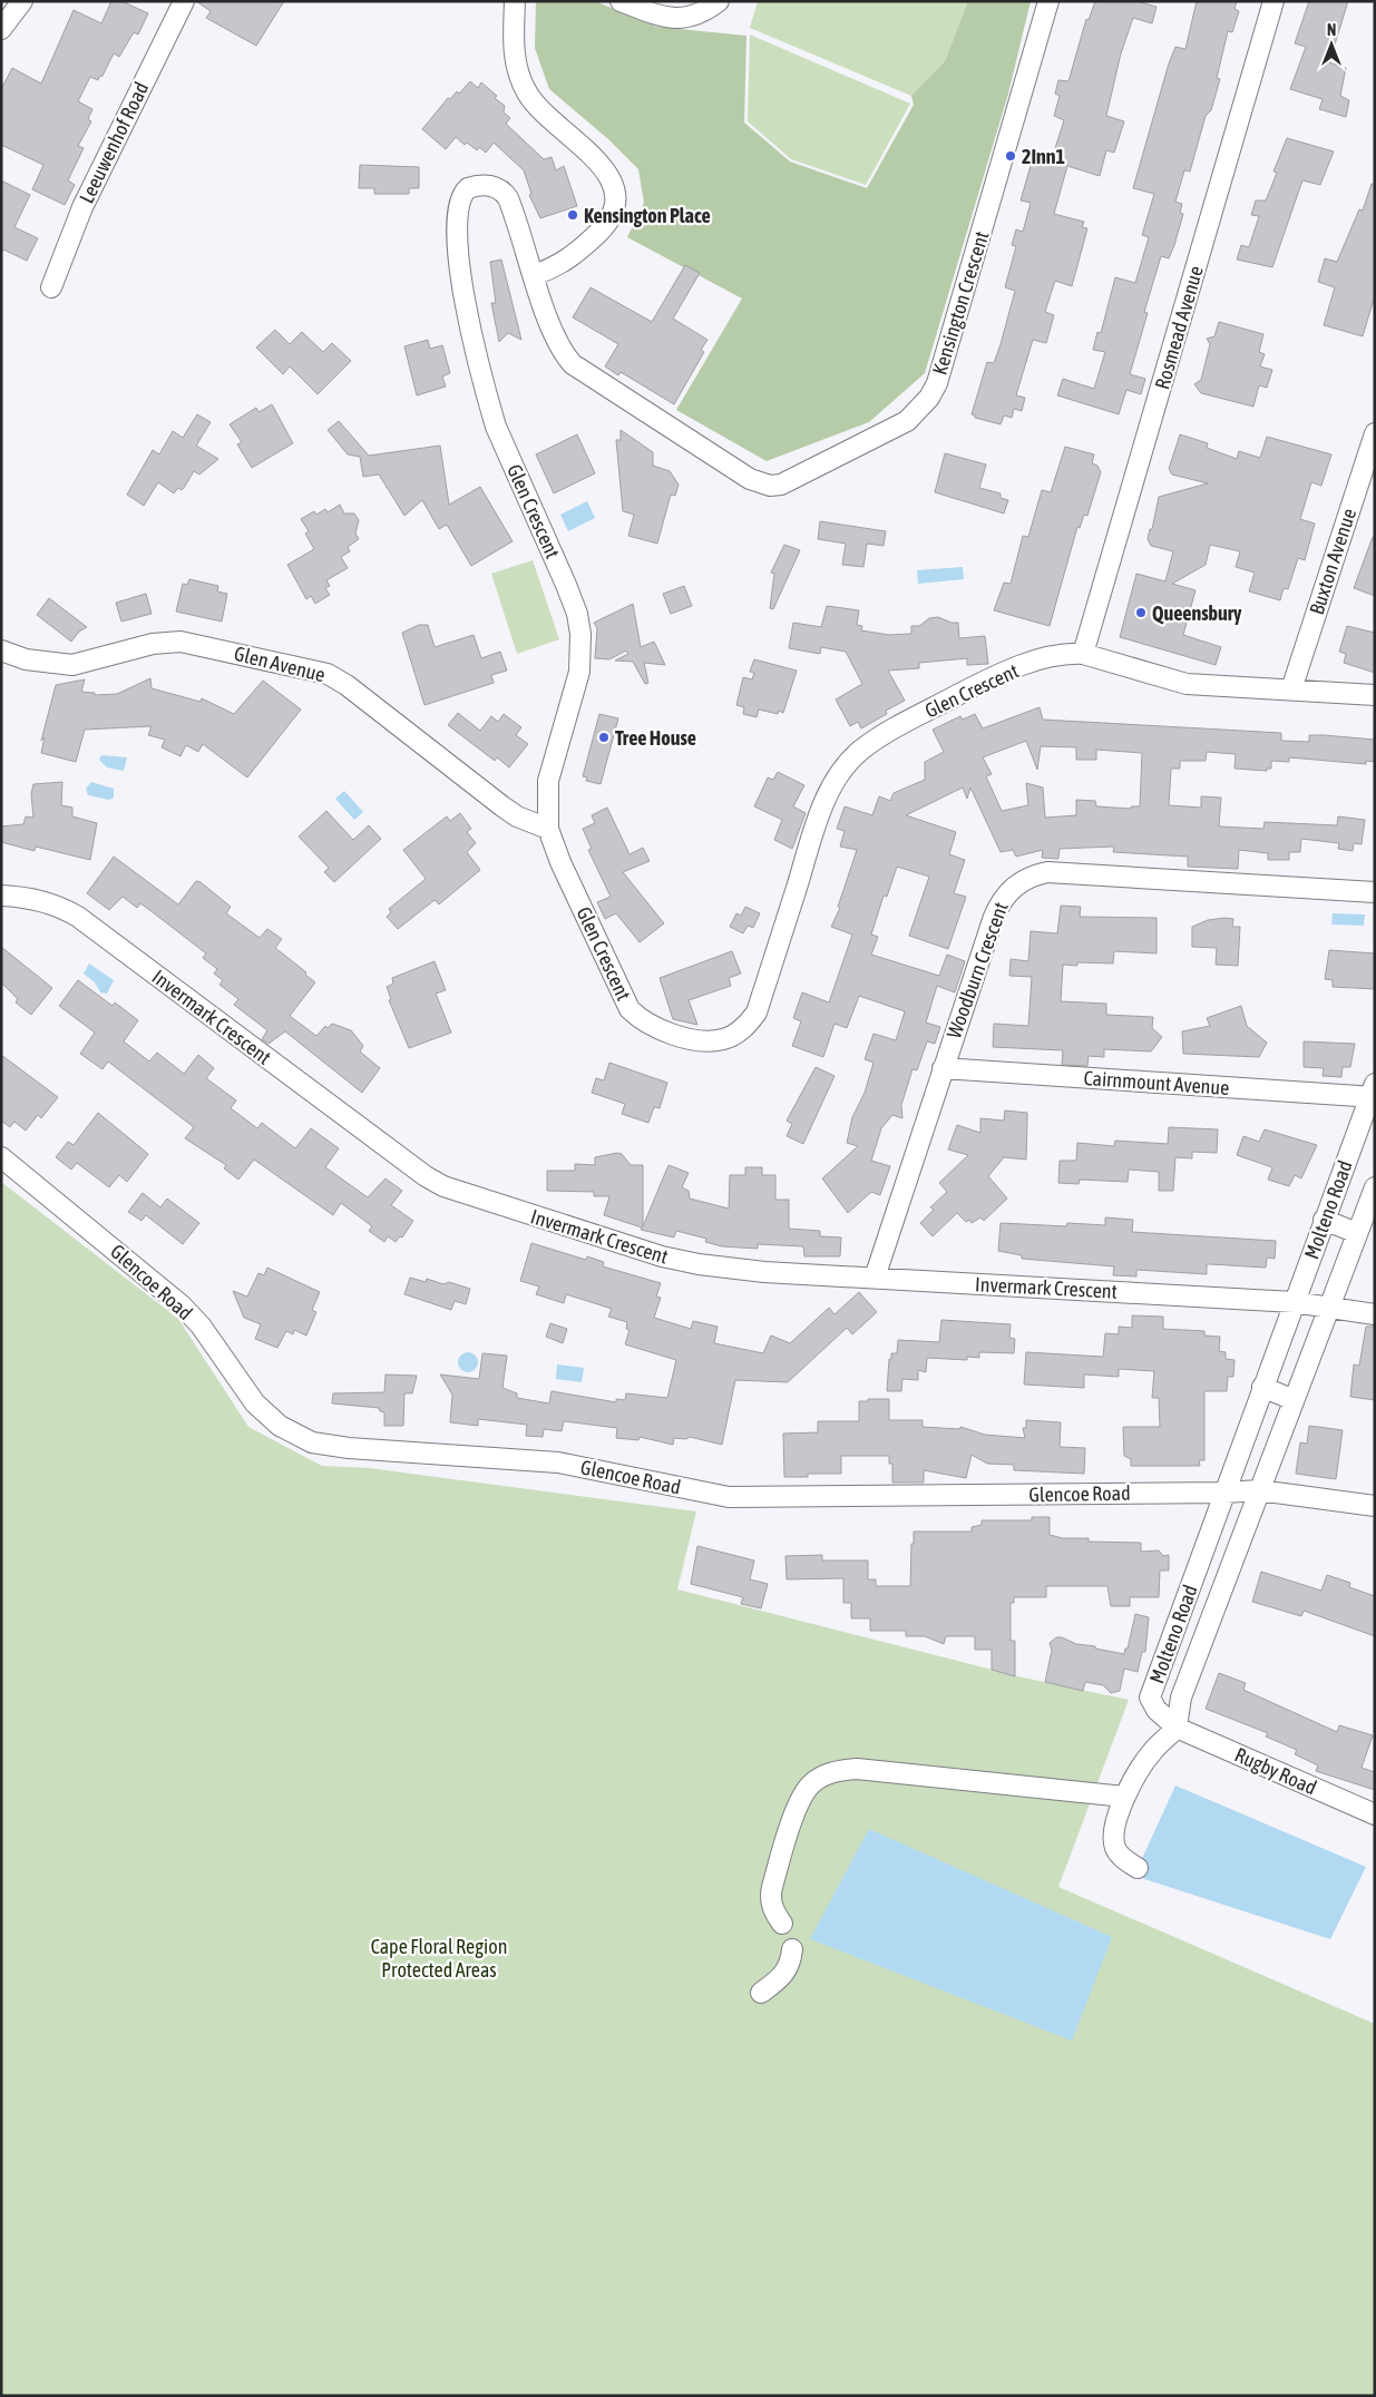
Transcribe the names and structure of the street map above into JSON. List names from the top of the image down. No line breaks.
{"streets":{"street":["Leeuwenhof Road","Kensington Crescent","Rosmead Avenue","Glen Crescent","Buxton Avenue","Glen Avenue","Woodburn Crescent","Invermark Crescent","Cairnmount Avenue","Molteno Road","Glencoe Road","Rugby Road"]},"crossings":[["Kensington Crescent","Glen Crescent"],["Rosmead Avenue","Glen Crescent"],["Glen Crescent","Buxton Avenue"],["Glen Crescent","Glen Avenue"],["Woodburn Crescent","Invermark Crescent"],["Woodburn Crescent","Cairnmount Avenue"],["Invermark Crescent","Molteno Road"],["Cairnmount Avenue","Molteno Road"],["Molteno Road","Glencoe Road"],["Molteno Road","Rugby Road"]],"parks":["Cape Floral Region Protected Areas"],"places":["2Inn1","Kensington Place","Queensbury","Tree House"],"north":"top"}
